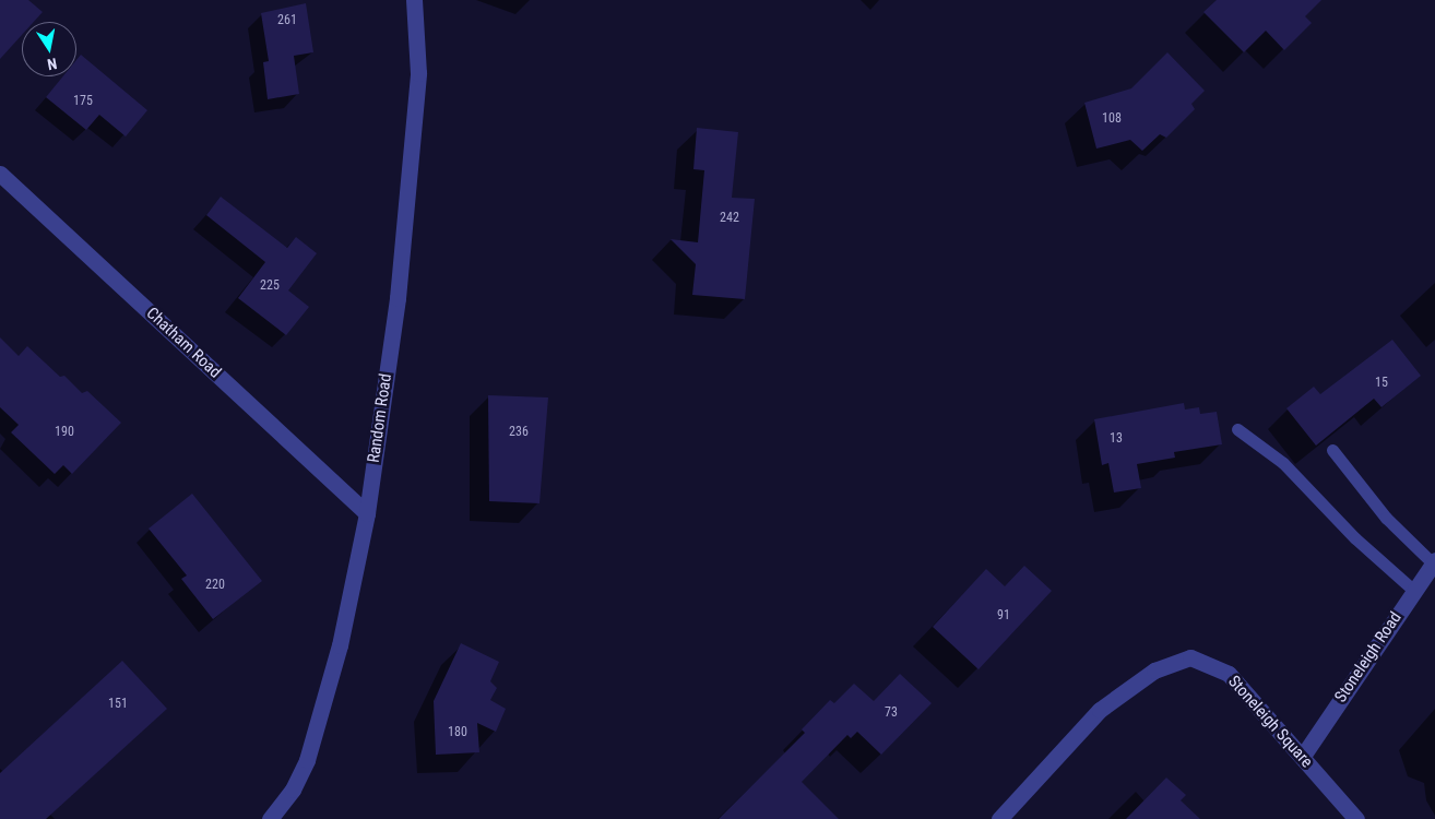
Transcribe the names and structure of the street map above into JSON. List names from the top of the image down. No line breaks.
{"streets":{"street":["Chatham Road","Random Road","Stoneleigh Road","Stoneleigh Square"]},"crossings":[["Chatham Road","Random Road"],["Stoneleigh Road","Stoneleigh Square"]],"house_numbers":["261","175","108","242","225","15","190","236","13","220","91","151","73","180"],"north":"bottom"}
